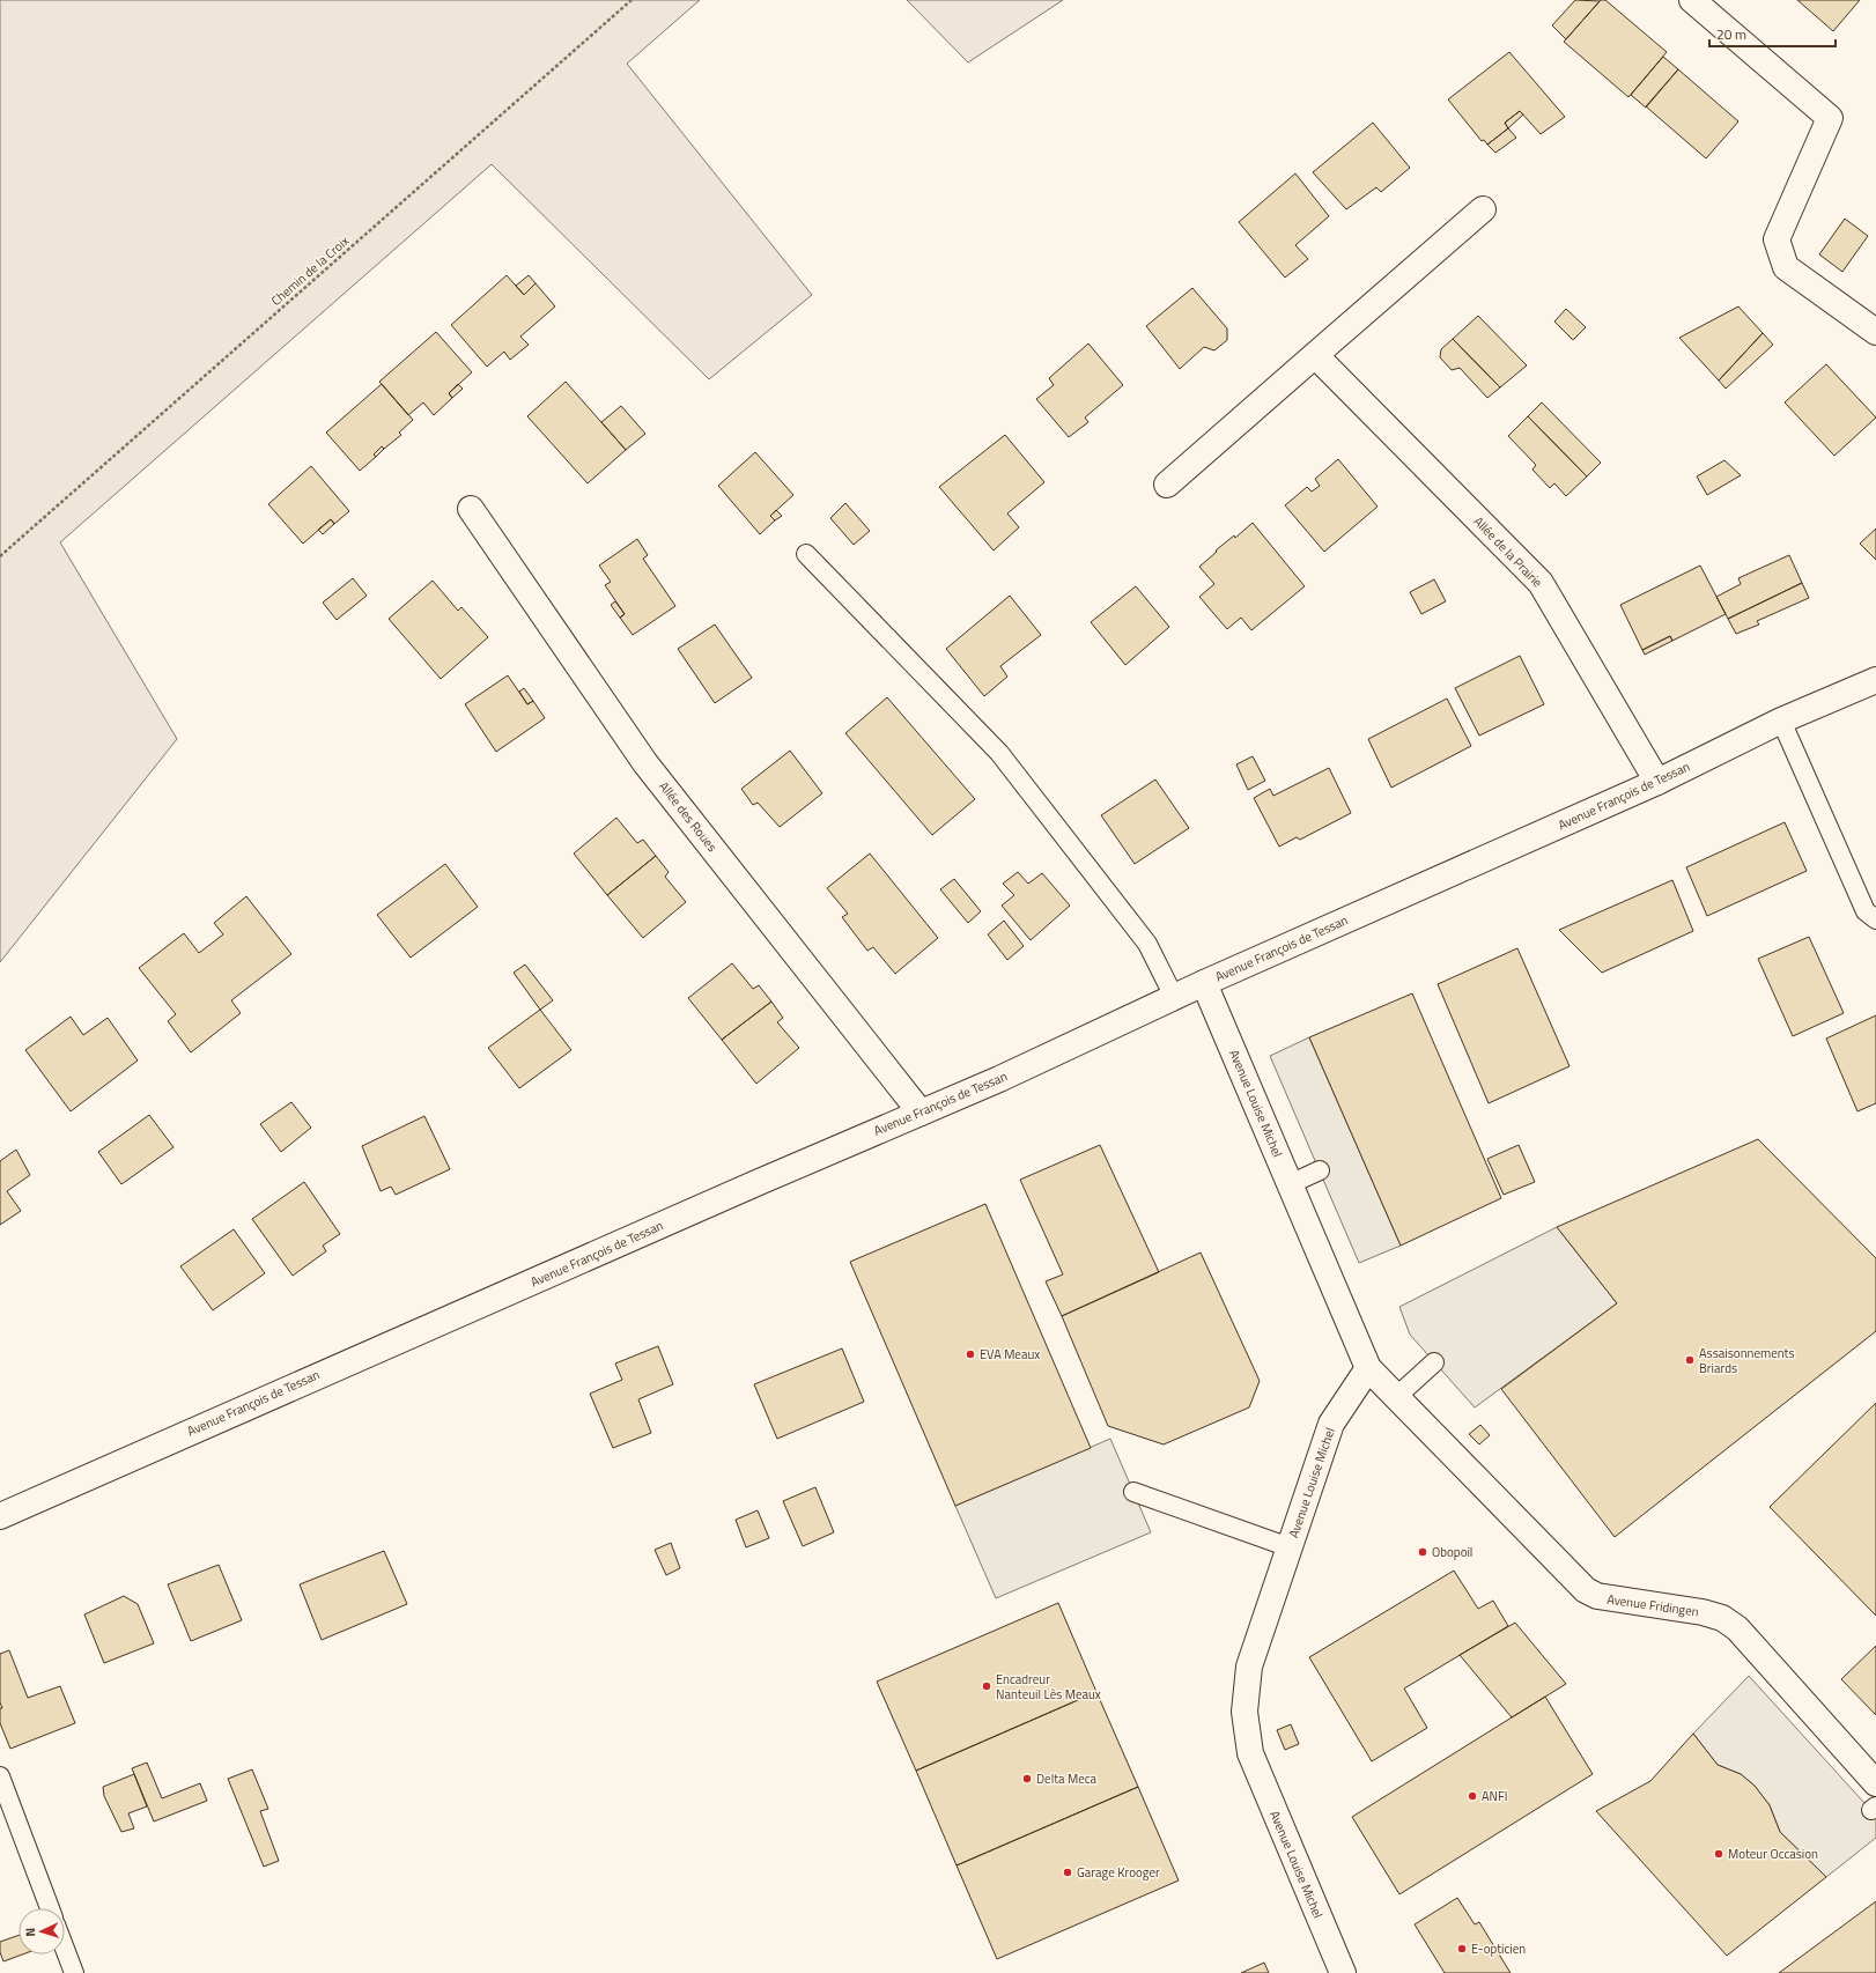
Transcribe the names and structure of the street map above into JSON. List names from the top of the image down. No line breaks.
{"streets":{"street":["Allée de la Prairie","Avenue François de Tessan","Allée des Roues","Avenue Louise Michel","Avenue Fridingen"],"path":["Chemin de la Croix"]},"crossings":[["Allée de la Prairie","Avenue François de Tessan"],["Avenue François de Tessan","Allée des Roues"],["Avenue François de Tessan","Avenue Louise Michel"],["Avenue Louise Michel","Avenue Fridingen"]],"places":["EVA Meaux","Assaisonnements Briards","Obopoil","Encadreur Nanteuil Lès Meaux","Delta Meca","ANFI","Moteur Occasion","Garage Krooger","E-opticien"],"scale_bar":"20 m","north":"left"}
